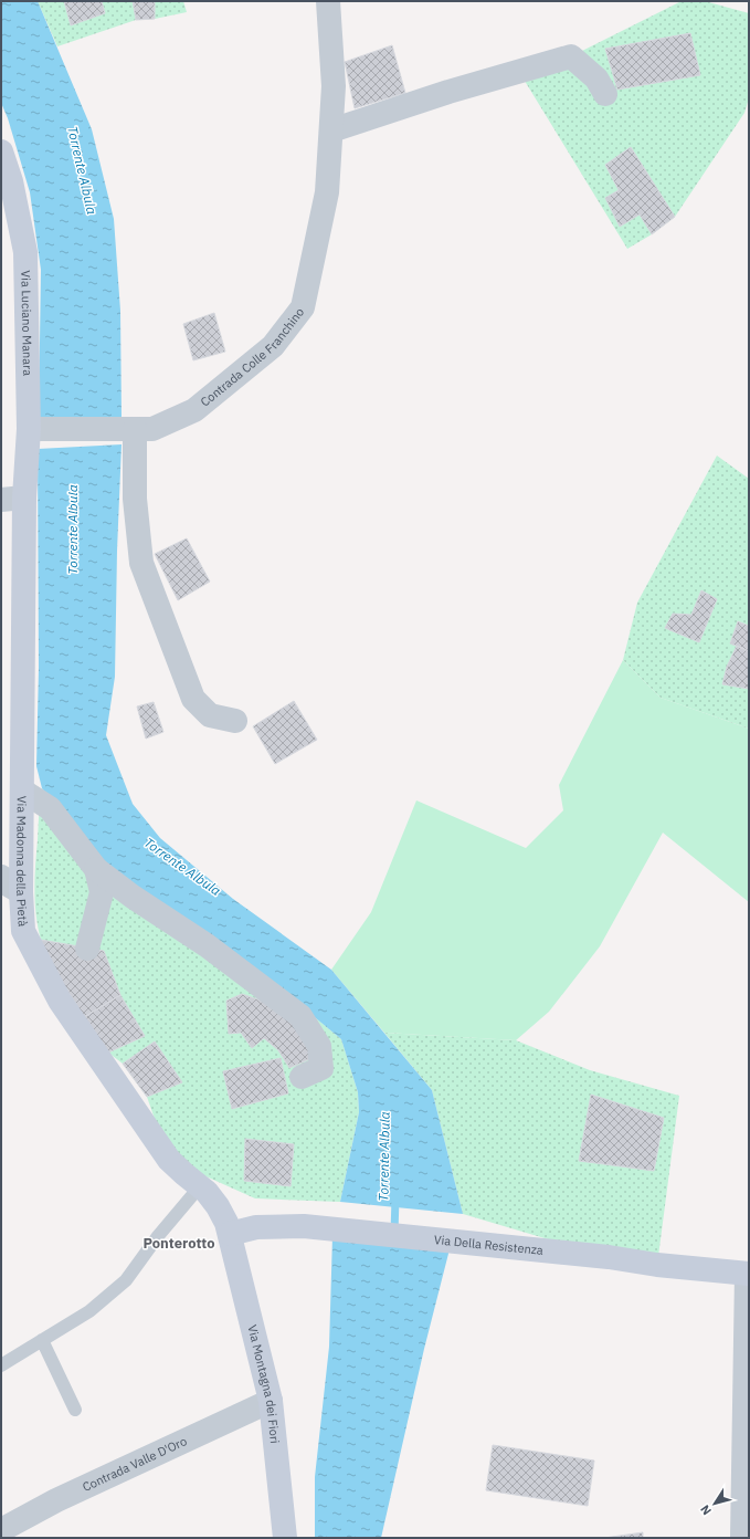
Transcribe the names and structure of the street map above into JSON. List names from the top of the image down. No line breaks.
{"streets":{"main road":["Via Luciano Manara","Via Madonna della Pietà","Via Della Resistenza","Via Montagna dei Fiori"],"street":["Contrada Colle Franchino","Contrada Valle D'Oro"]},"crossings":[["Via Luciano Manara","Contrada Colle Franchino"],["Via Luciano Manara","Via Madonna della Pietà"],["Via Madonna della Pietà","Via Della Resistenza"],["Via Madonna della Pietà","Via Montagna dei Fiori"],["Via Della Resistenza","Via Montagna dei Fiori"],["Via Montagna dei Fiori","Contrada Valle D'Oro"]],"districts":["Ponterotto"],"water":["Torrente Albula"],"north":"bottom left"}
